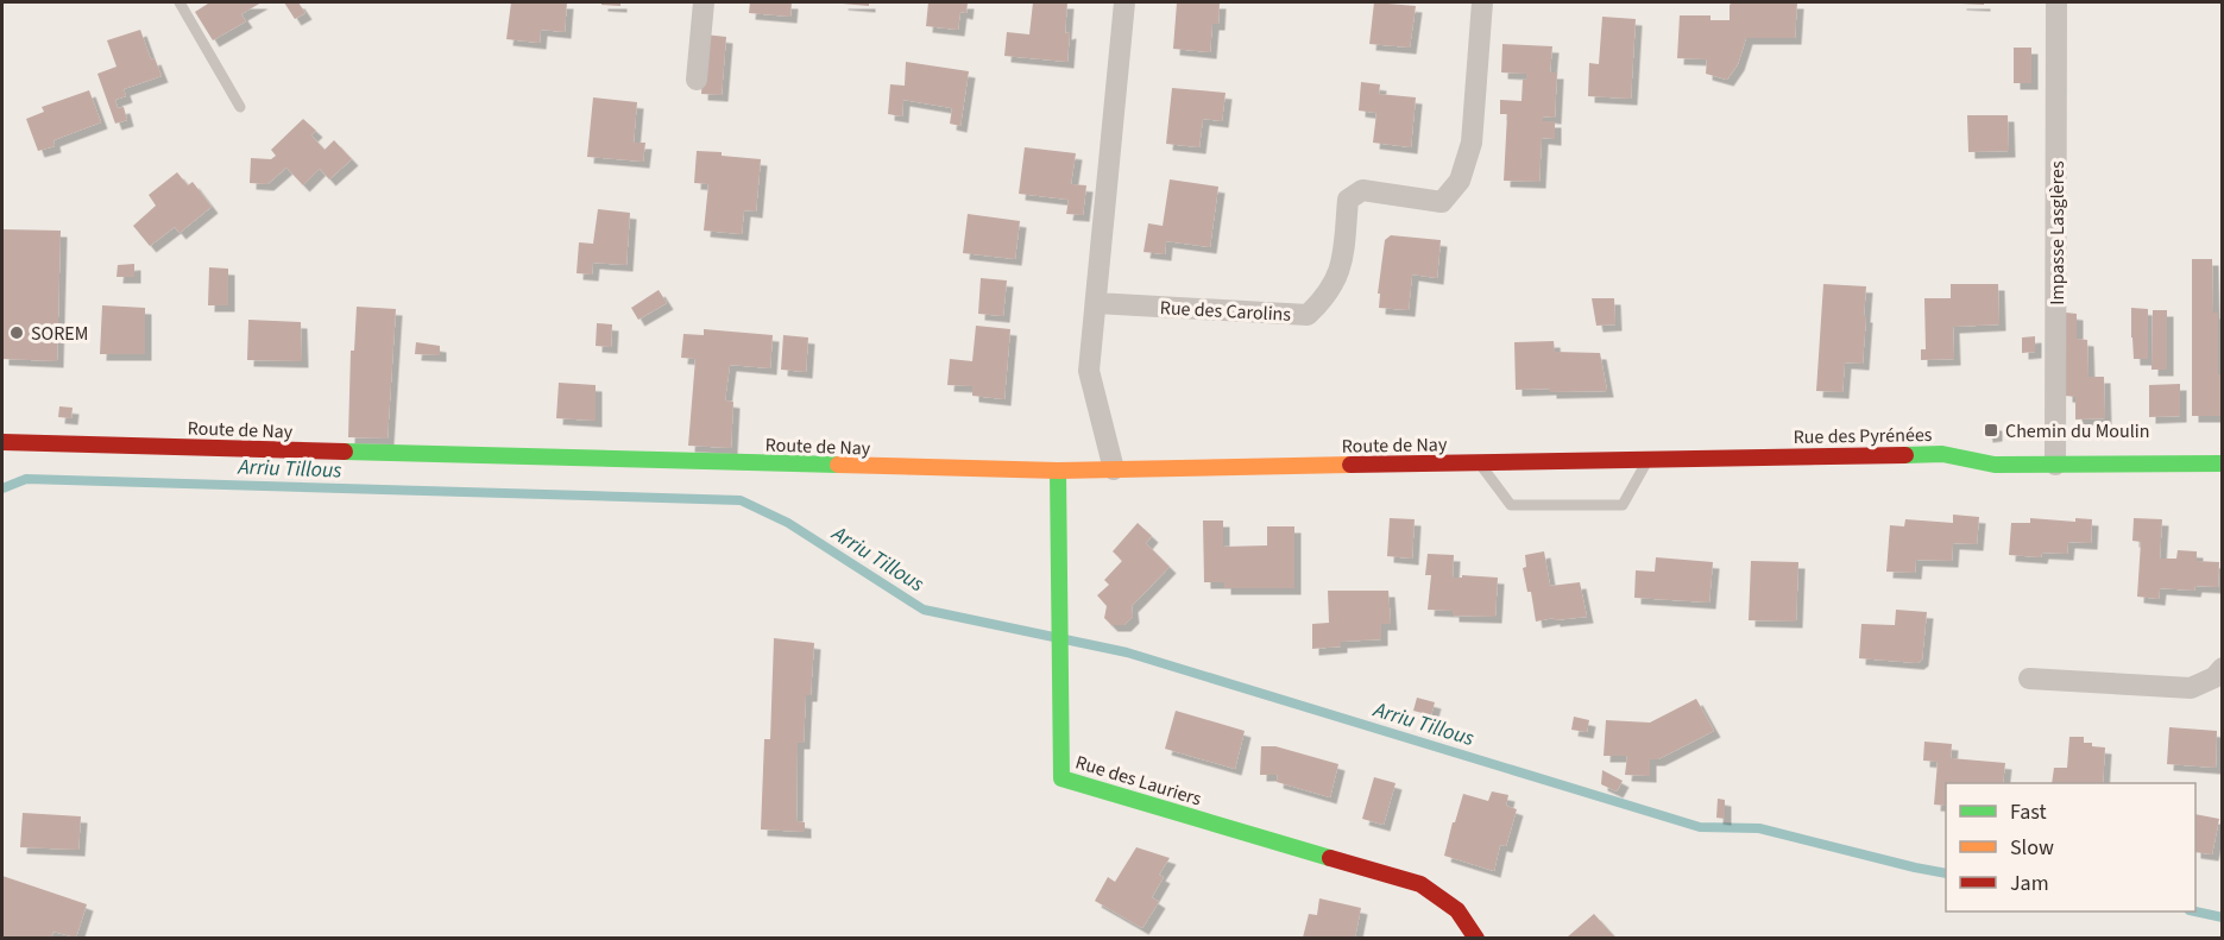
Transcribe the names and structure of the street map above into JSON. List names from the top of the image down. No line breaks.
{"streets":{"main road":["Route de Nay","Rue des Pyrénées","Rue des Lauriers"],"street":["Impasse Lasglères","Rue des Carolins"]},"crossings":[["Impasse Lasglères","Rue des Pyrénées"],["Route de Nay","Rue des Pyrénées"],["Route de Nay","Rue des Lauriers"]],"water":["Arriu Tillous"],"places":{"other":["SOREM"],"transit":["Chemin du Moulin"]},"legend":["Fast","Slow","Jam"]}
